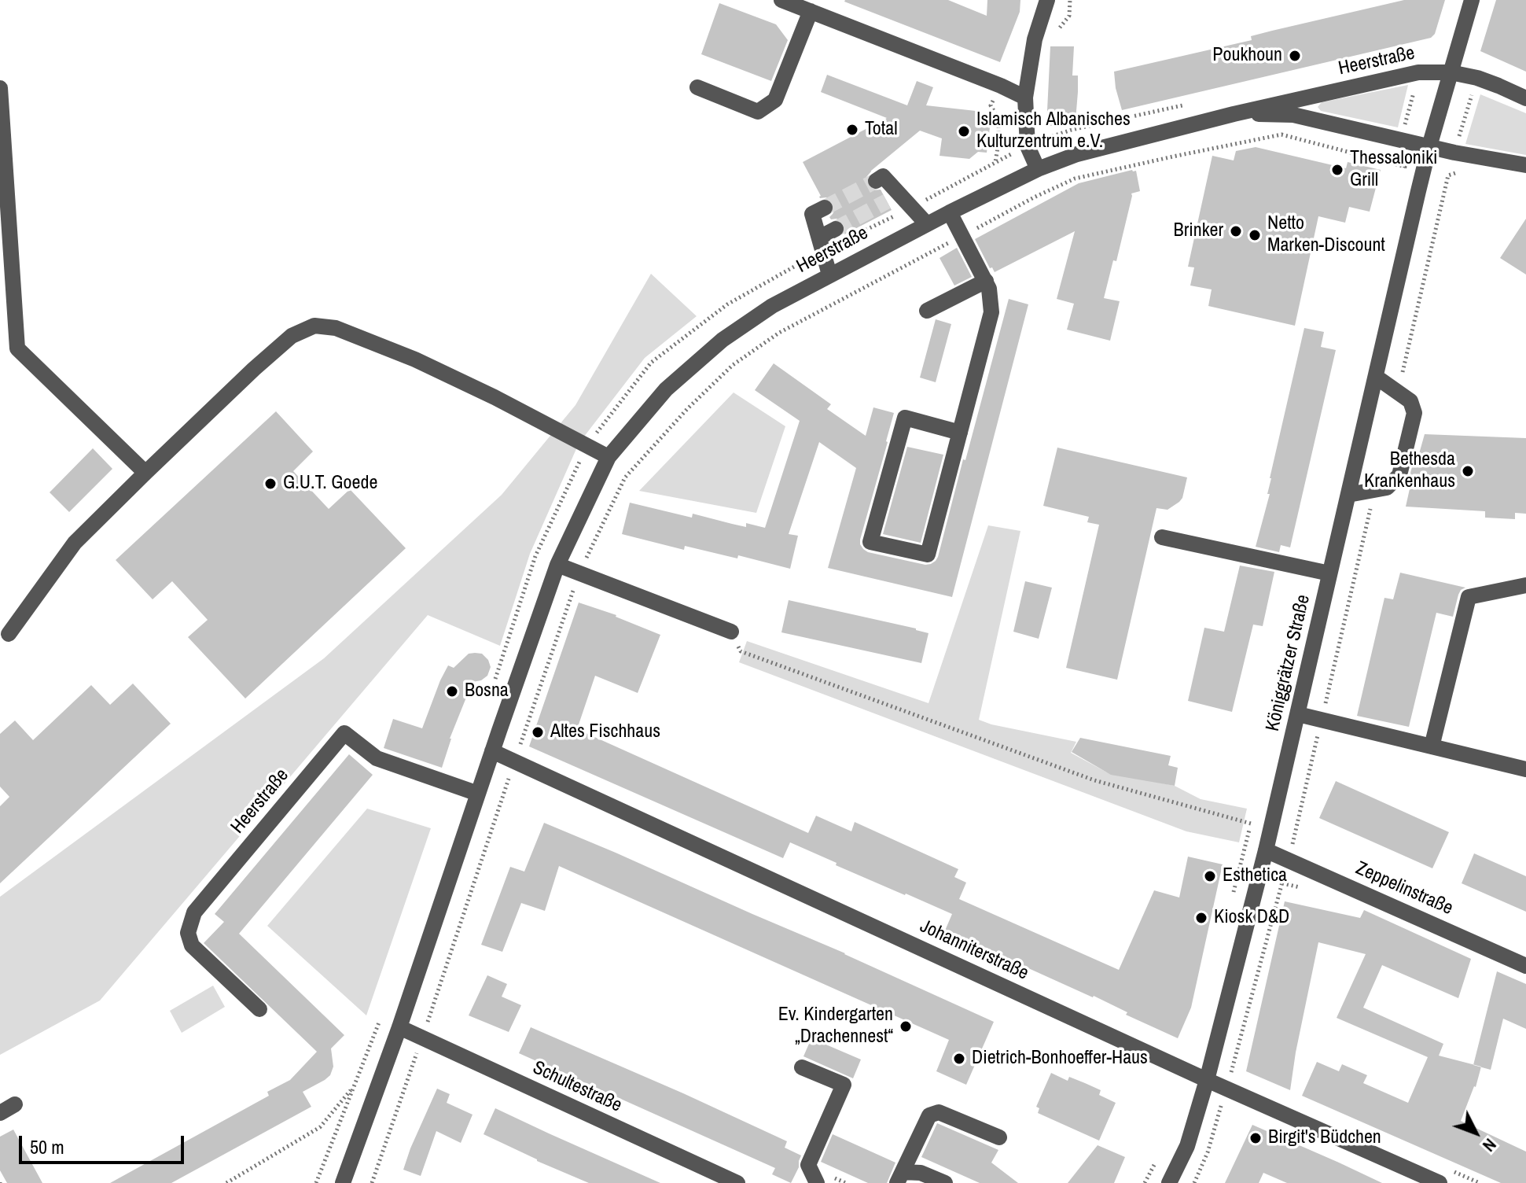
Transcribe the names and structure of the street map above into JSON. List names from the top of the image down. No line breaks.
{"streets":{"street":["Heerstraße","Königgrätzer Straße","Zeppelinstraße","Johanniterstraße","Schultestraße"]},"crossings":[["Heerstraße","Königgrätzer Straße"],["Heerstraße","Johanniterstraße"],["Heerstraße","Schultestraße"],["Königgrätzer Straße","Zeppelinstraße"],["Königgrätzer Straße","Johanniterstraße"]],"places":["Poukhoun","Total","Islamisch Albanisches Kulturzentrum e.V.","Thessaloniki Grill","Brinker","Netto Marken-Discount","Bethesda Krankenhaus","G.U.T. Goede","Bosna","Altes Fischhaus","Esthetica","Kiosk D&D","Ev. Kindergarten „Drachennest“","Dietrich-Bonhoeffer-Haus","Birgit's Büdchen"],"scale_bar":"50 m","north":"bottom right"}
